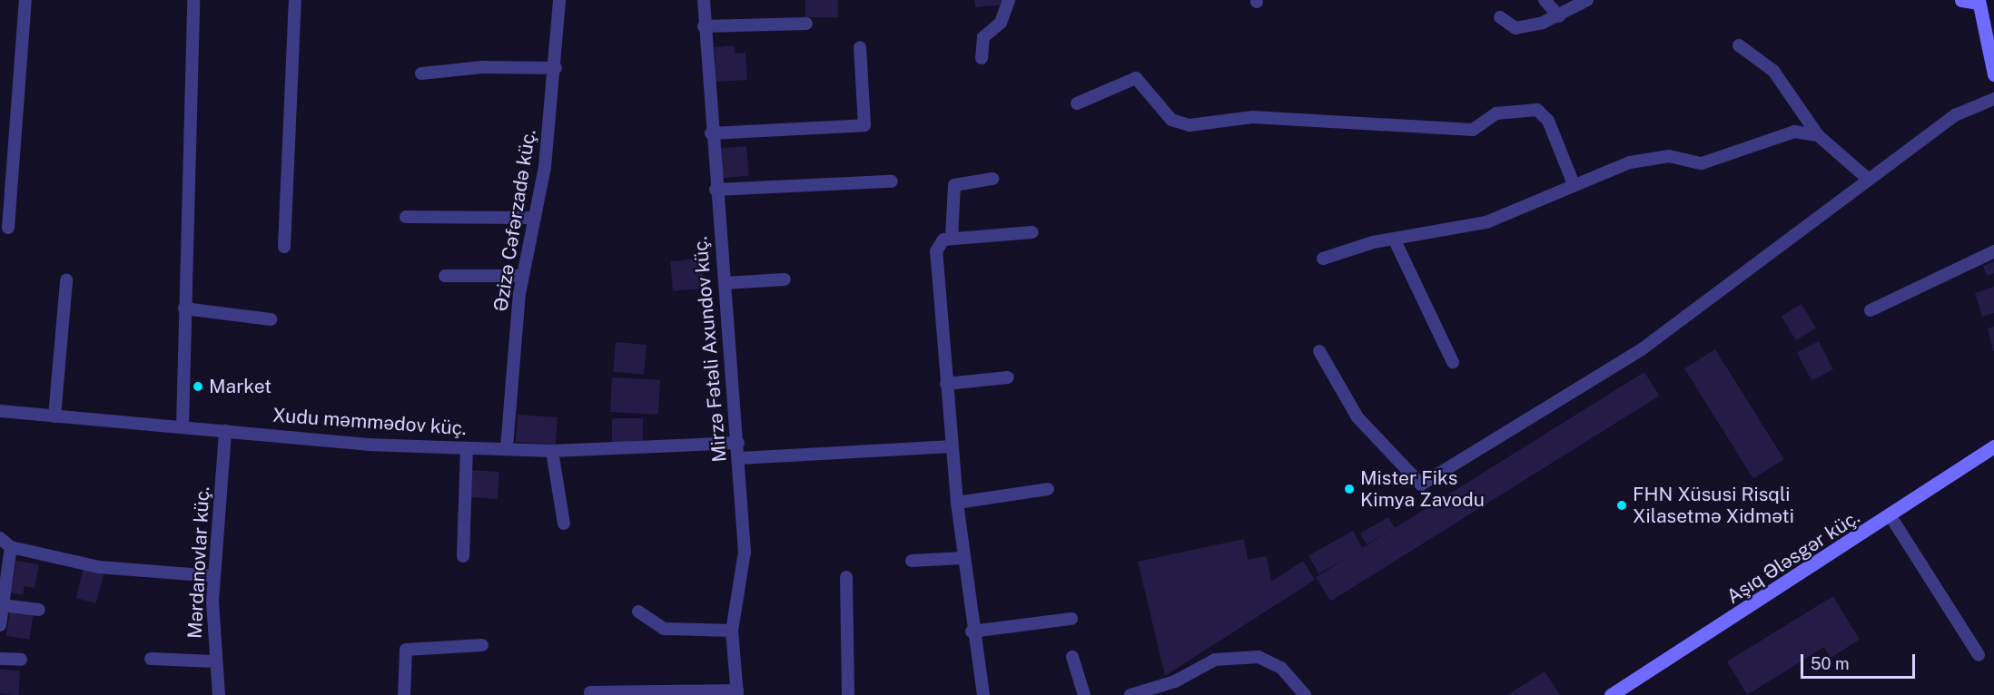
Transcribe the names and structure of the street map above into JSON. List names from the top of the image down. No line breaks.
{"streets":{"street":["Əzizə Cəfərzadə küç.","Mirzə Fətəli Axundov küç.","Xudu məmmədov küç.","Aşıq Ələsgər küç.","Mərdanovlar küç."]},"crossings":[["Əzizə Cəfərzadə küç.","Xudu məmmədov küç."],["Mirzə Fətəli Axundov küç.","Xudu məmmədov küç."],["Xudu məmmədov küç.","Mərdanovlar küç."]],"places":["Market","Mister Fiks Kimya Zavodu","FHN Xüsusi Risqli Xilasetmə Xidməti"],"scale_bar":"50 m"}
